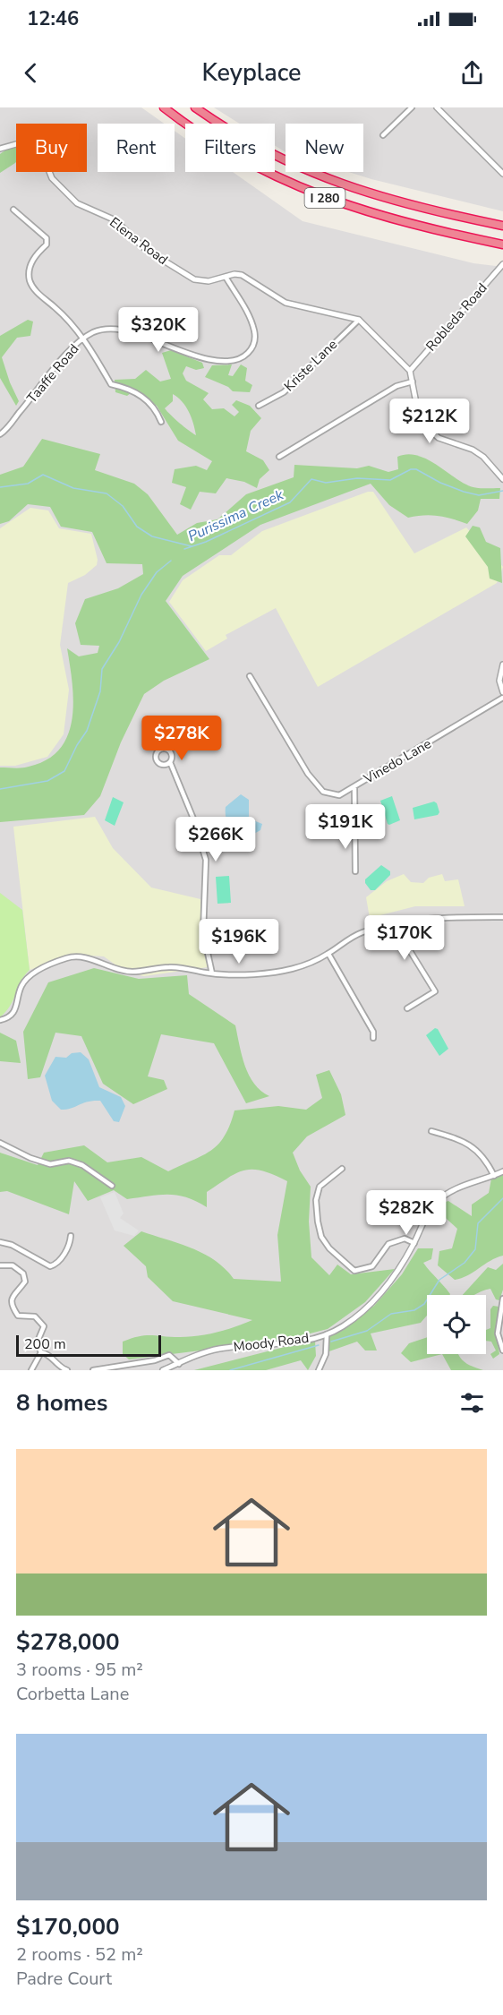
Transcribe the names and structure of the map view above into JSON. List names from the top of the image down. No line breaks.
{"streets":{"highway":["I 280"],"street":["Elena Road","Robleda Road","Kriste Lane","Taaffe Road","Vinedo Lane","Moody Road"]},"crossings":[["Elena Road","Kriste Lane"],["Elena Road","Taaffe Road"]],"water":["Purissima Creek"],"scale_bar":"200 m","page":{"status":"12:46","header":"Keyplace","chip":["Buy","Rent","Filters","New"],"price":["$320K","$212K","$278K","$191K","$266K","$170K","$196K","$282K"],"scale":"200 m","heading":"8 homes","list":[{"name":"$278,000","note":"3 rooms · 95 m² · Corbetta Lane"},{"name":"$170,000","note":"2 rooms · 52 m² · Padre Court"}]}}
